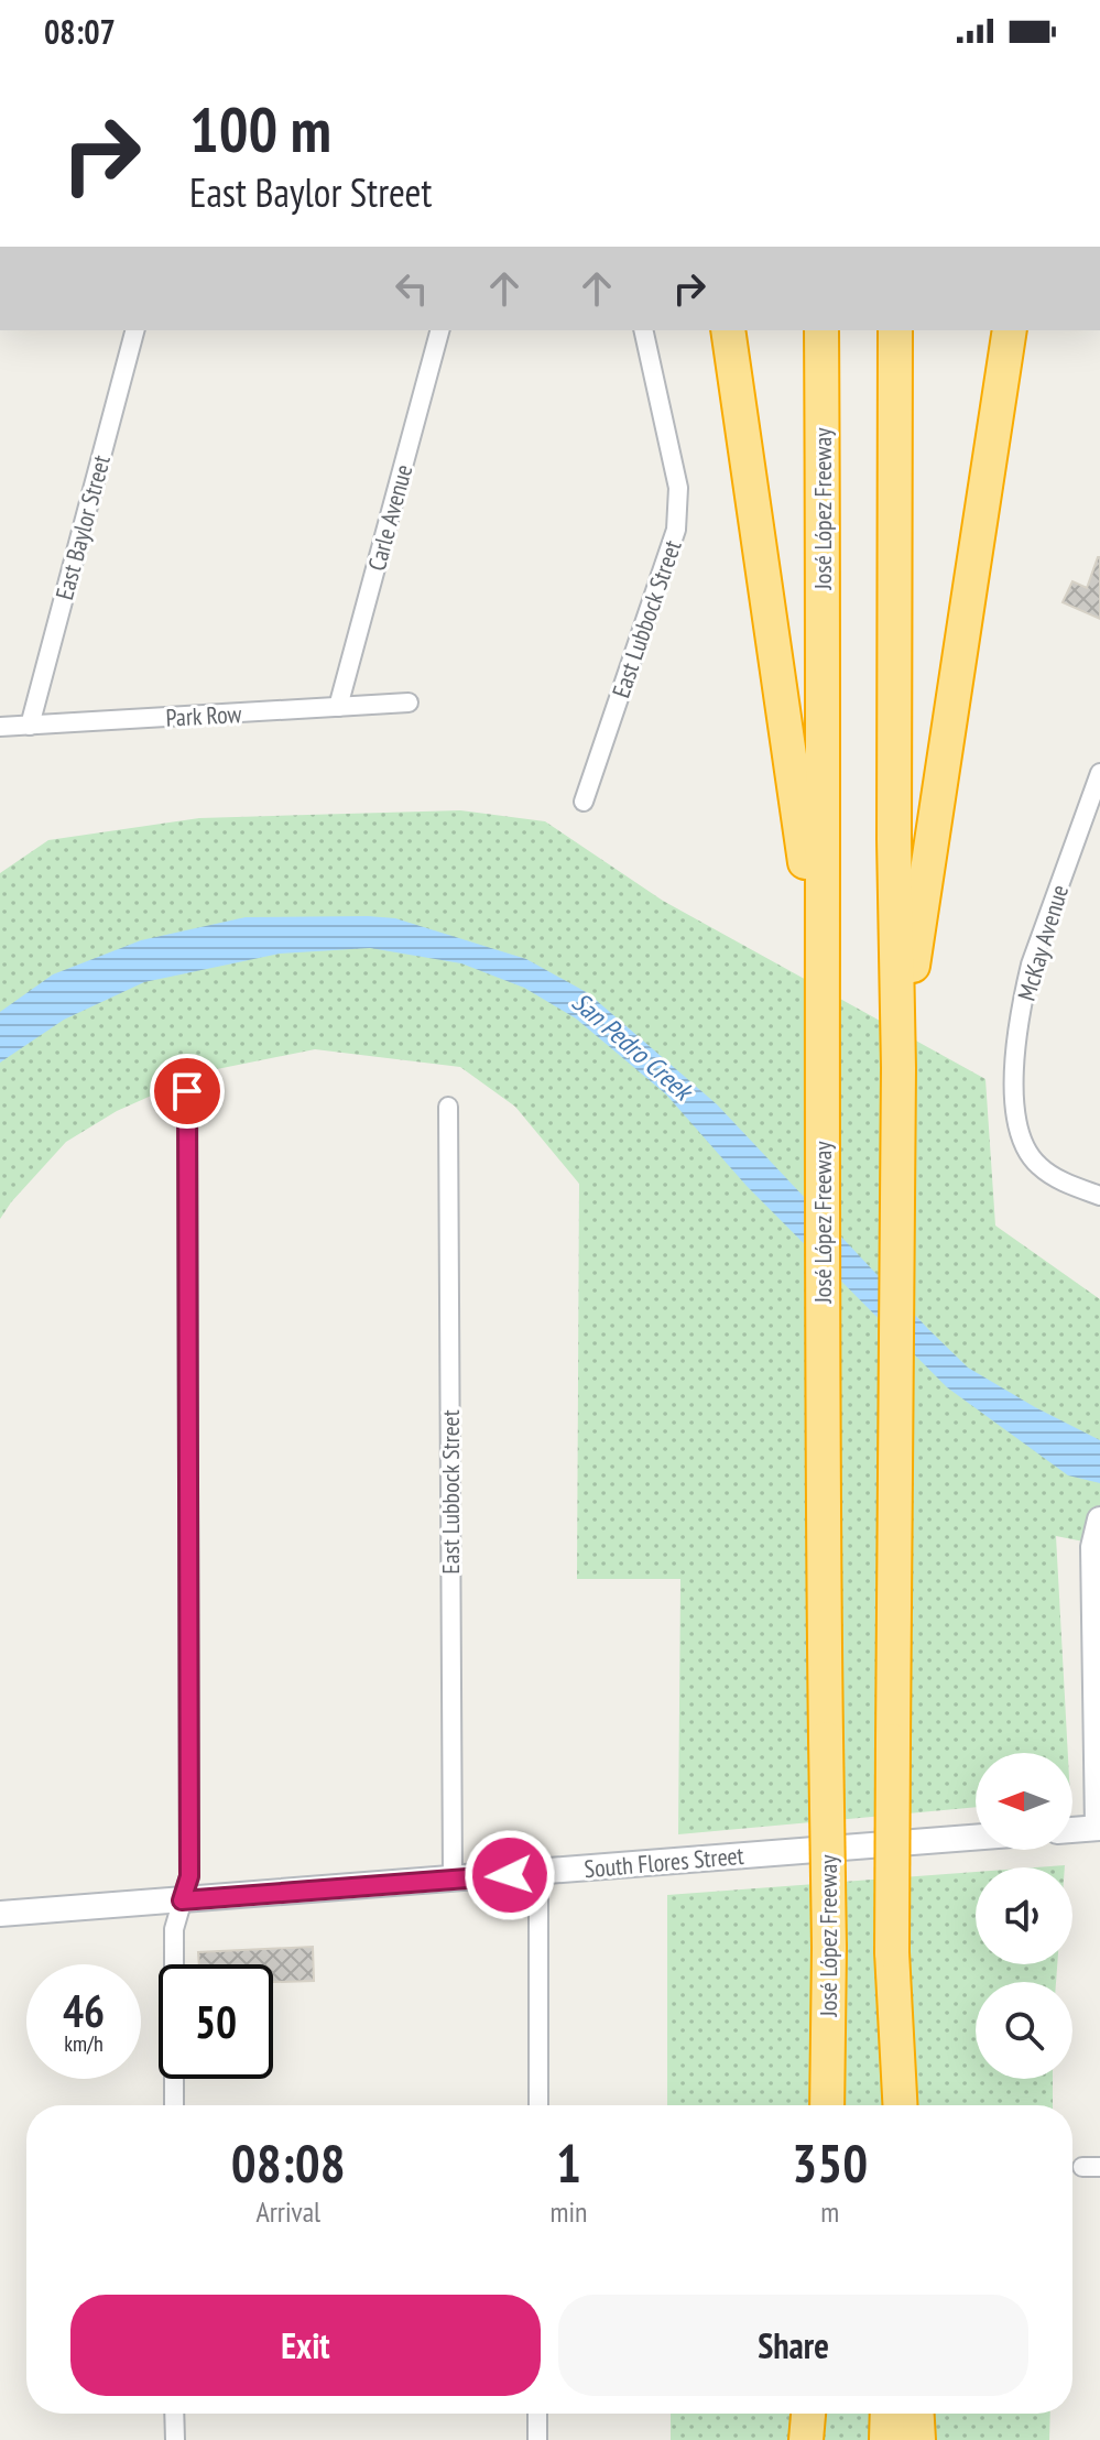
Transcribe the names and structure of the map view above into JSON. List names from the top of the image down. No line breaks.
{"streets":{"highway":["José López Freeway"],"main road":["South Flores Street"],"street":["Carle Avenue","East Baylor Street","East Lubbock Street","Park Row","McKay Avenue"]},"crossings":[["Carle Avenue","Park Row"],["East Baylor Street","Park Row"],["East Lubbock Street","South Flores Street"]],"water":["San Pedro Creek"],"north":"left","page":{"status":"08:07","turn":["100 m","East Baylor Street"],"speed":"46 km/h","limit":"50","eta":["08:08","Arrival","1","min","350","m"],"buttons":["Exit","Share"]}}
